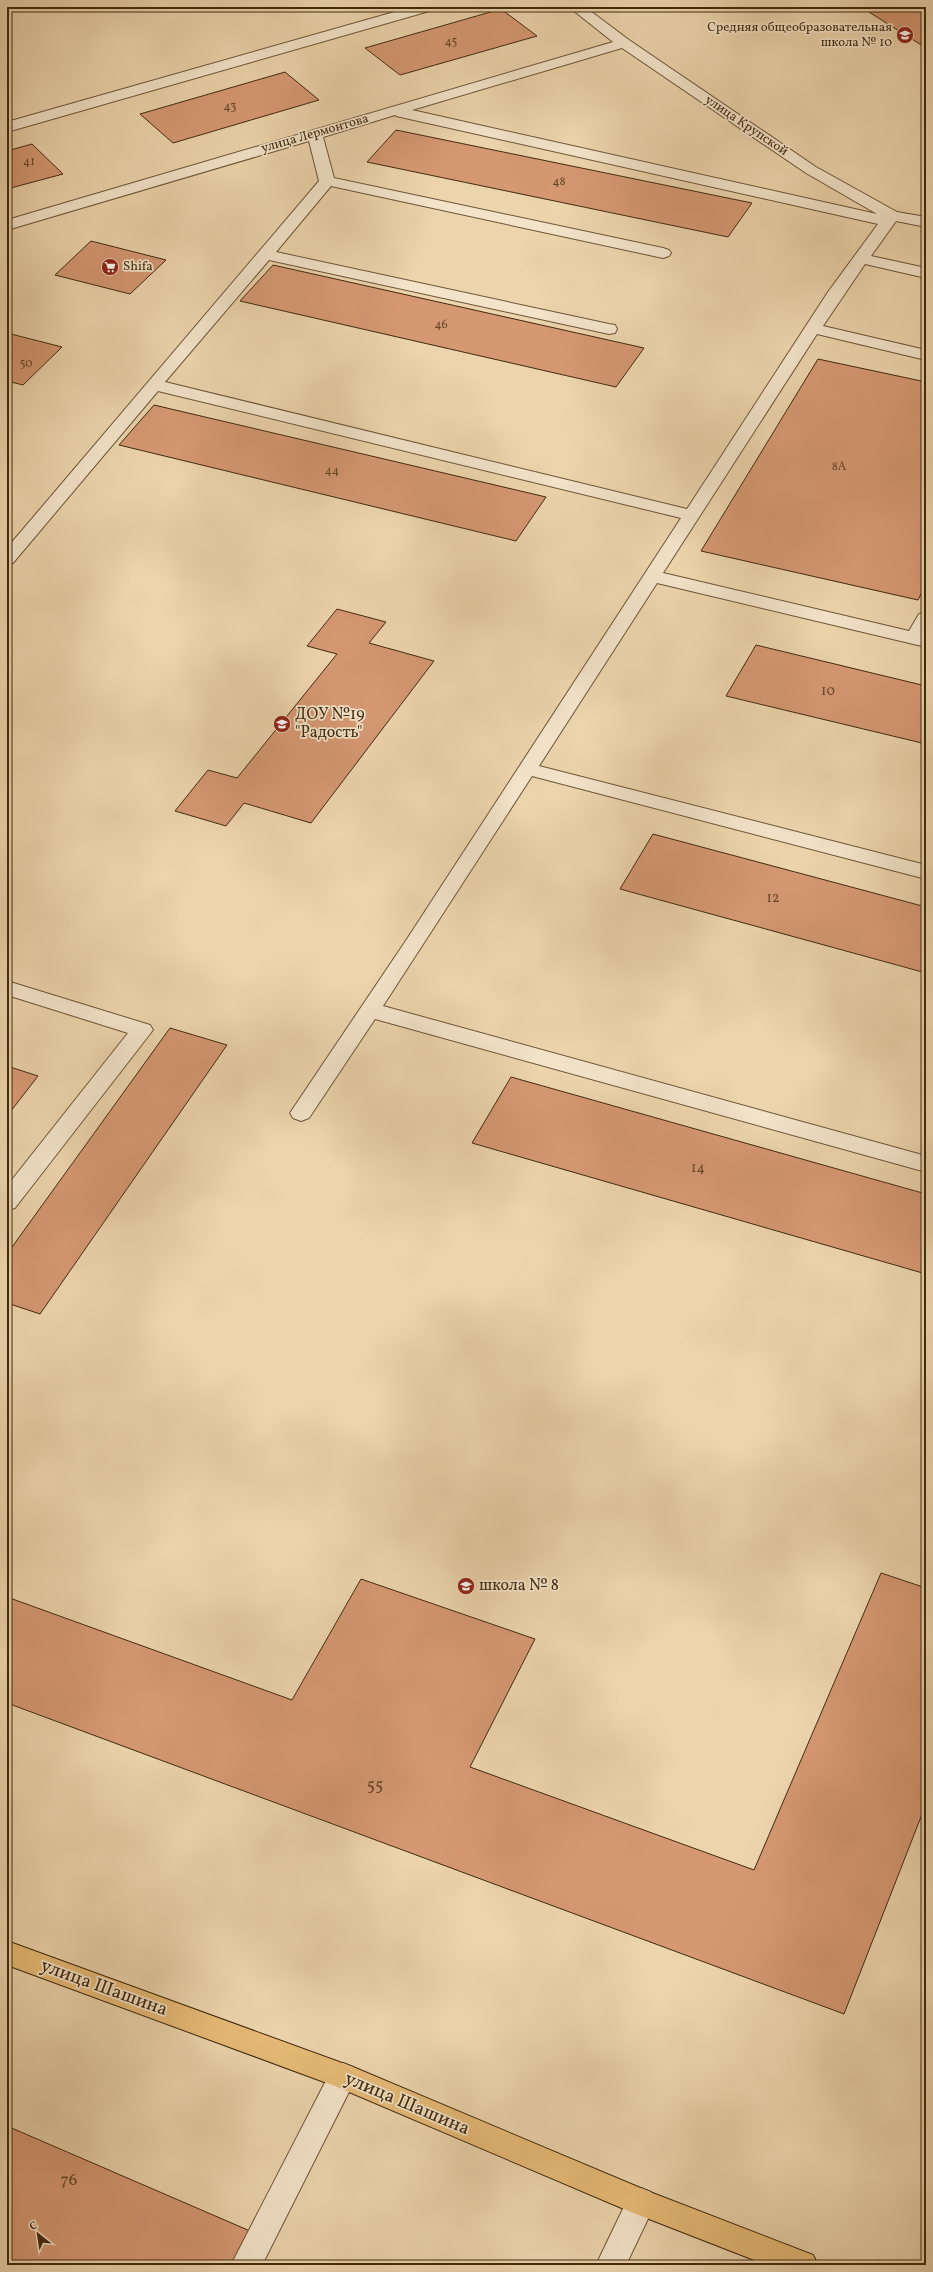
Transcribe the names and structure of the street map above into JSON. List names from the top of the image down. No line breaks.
{"streets":{"main road":["улица Шашина"],"street":["улица Крупской","улица Лермонтова"]},"crossings":[["улица Крупской","улица Лермонтова"]],"places":{"school or university":["Средняя общеобразовательная школа № 10","ДОУ №19 \"Радость\"","школа № 8"],"supermarket":["Shifa"]},"house_numbers":["45","43","41","48","46","50","8А","44","10","12","14","55","76"],"north":"top left"}
